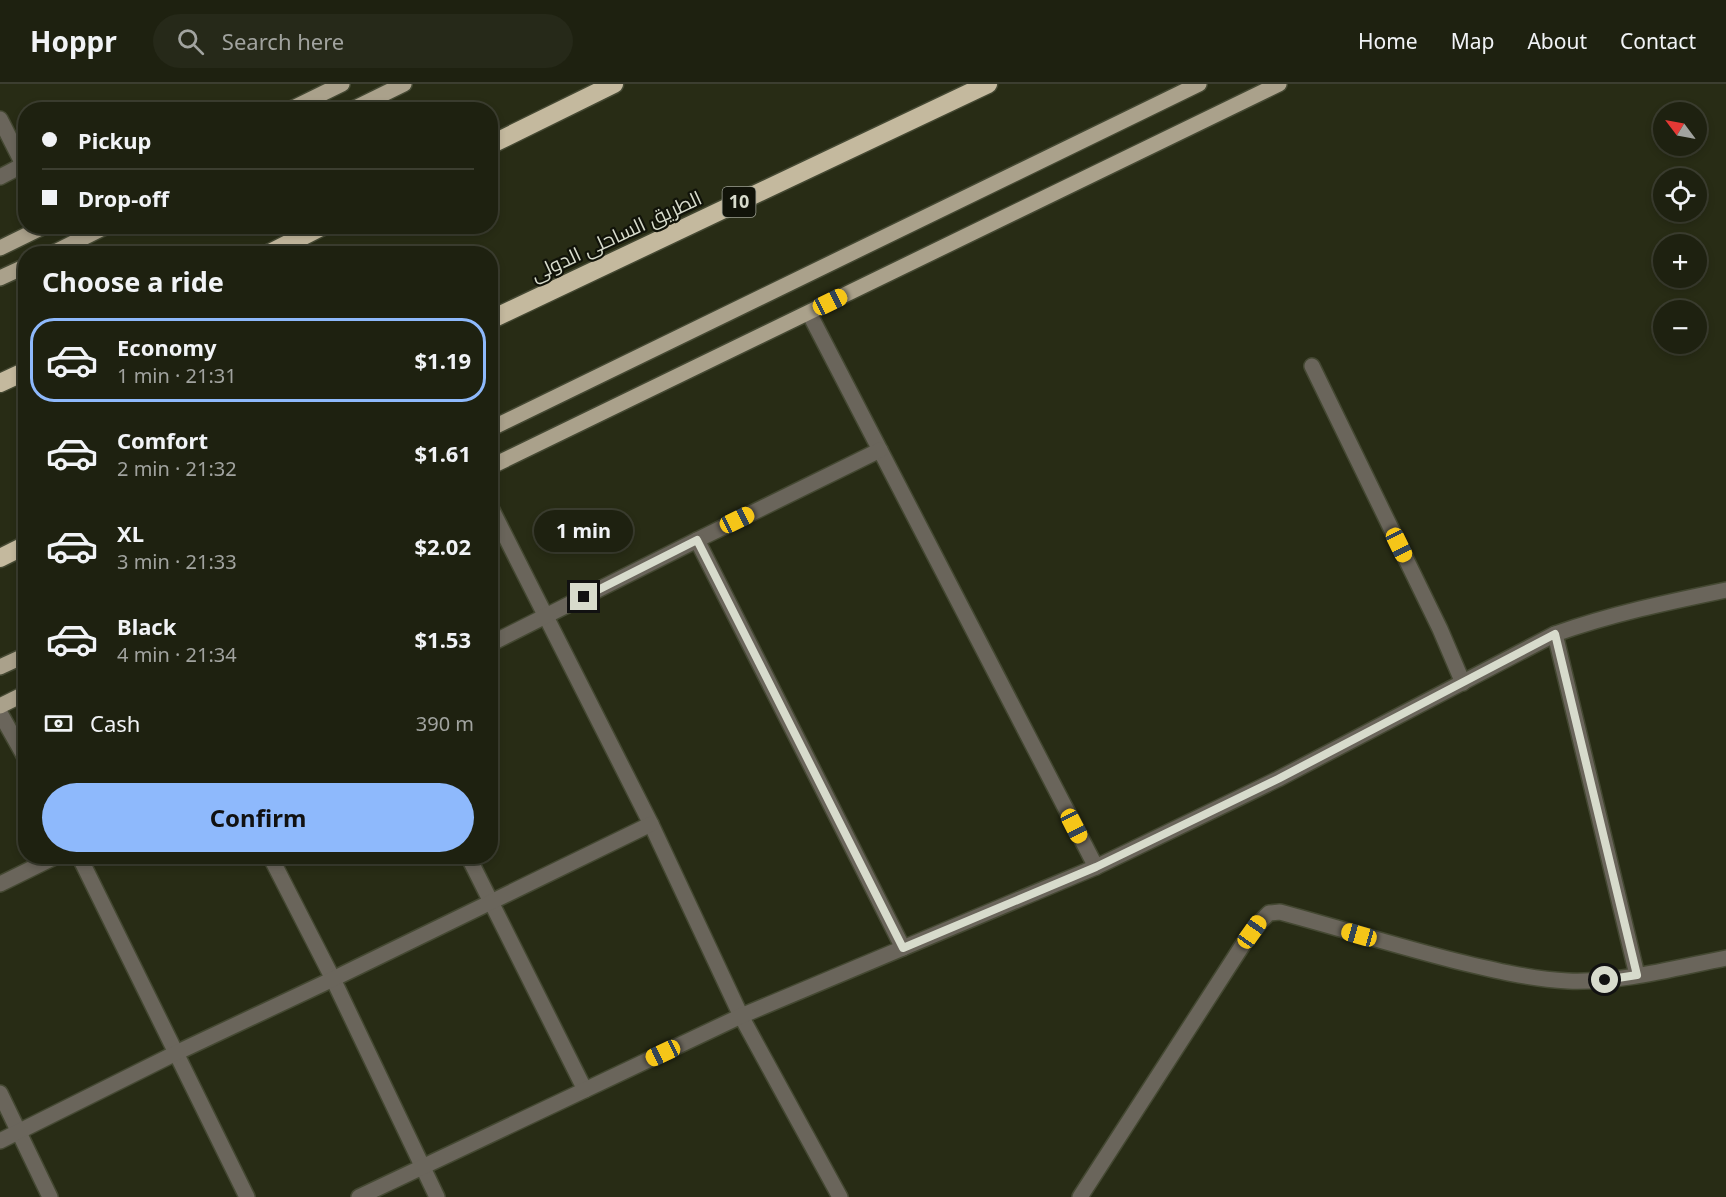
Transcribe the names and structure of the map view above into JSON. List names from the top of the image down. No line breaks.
{"streets":{"highway":["10","الطريق الساحلى الدولى"]},"north":"top left","page":{"header":"Hoppr","search":"Search here","nav":["Home","Map","About","Contact"],"map_buttons":["+","−"],"banner":["Pickup","Drop-off"],"heading":"Choose a ride","list":[{"name":"Economy","note":"1 min · 21:31","value":"$1.19"},{"name":"Comfort","note":"2 min · 21:32","value":"$1.61"},{"name":"XL","note":"3 min · 21:33","value":"$2.02"},{"name":"Black","note":"4 min · 21:34","value":"$1.53"}],"bubble":"1 min","pay":["Cash","390 m"],"buttons":"Confirm"}}
